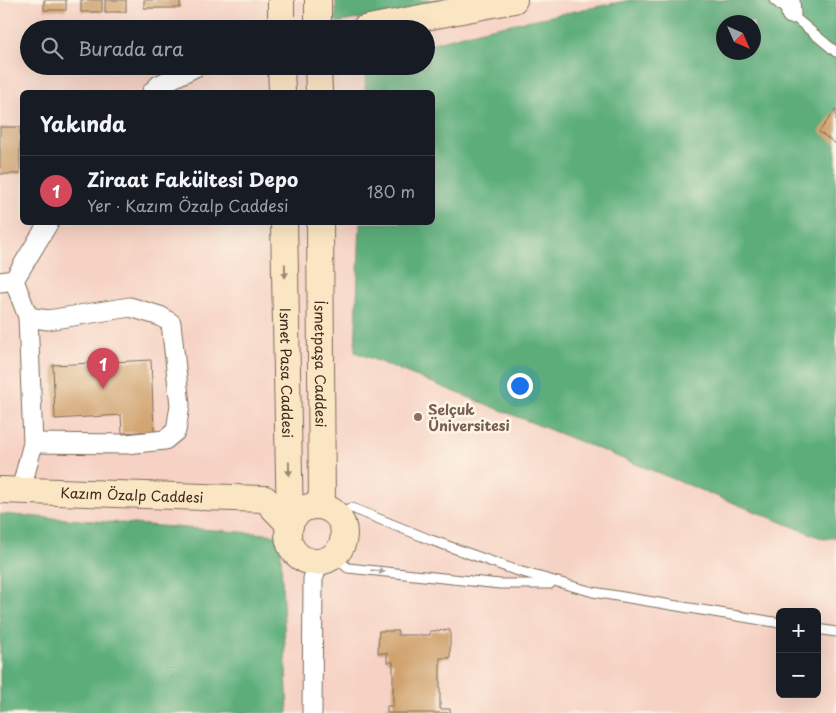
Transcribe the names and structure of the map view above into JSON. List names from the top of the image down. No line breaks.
{"streets":{"main road":["İsmetpaşa Caddesi","Ismet Pasa Caddesi","Kazım Özalp Caddesi"]},"crossings":[["İsmetpaşa Caddesi","Ismet Pasa Caddesi"],["İsmetpaşa Caddesi","Kazım Özalp Caddesi"],["Ismet Pasa Caddesi","Kazım Özalp Caddesi"]],"one_way":["Ismet Pasa Caddesi"],"places":["Selçuk Üniversitesi"],"north":"bottom right","page":{"search":"Burada ara","heading":"Yakında","list":[{"mark":"1","name":"Ziraat Fakültesi Depo","note":"Yer · Kazım Özalp Caddesi","value":"180 m"}],"pins":"1","map_buttons":["+","−"]}}
